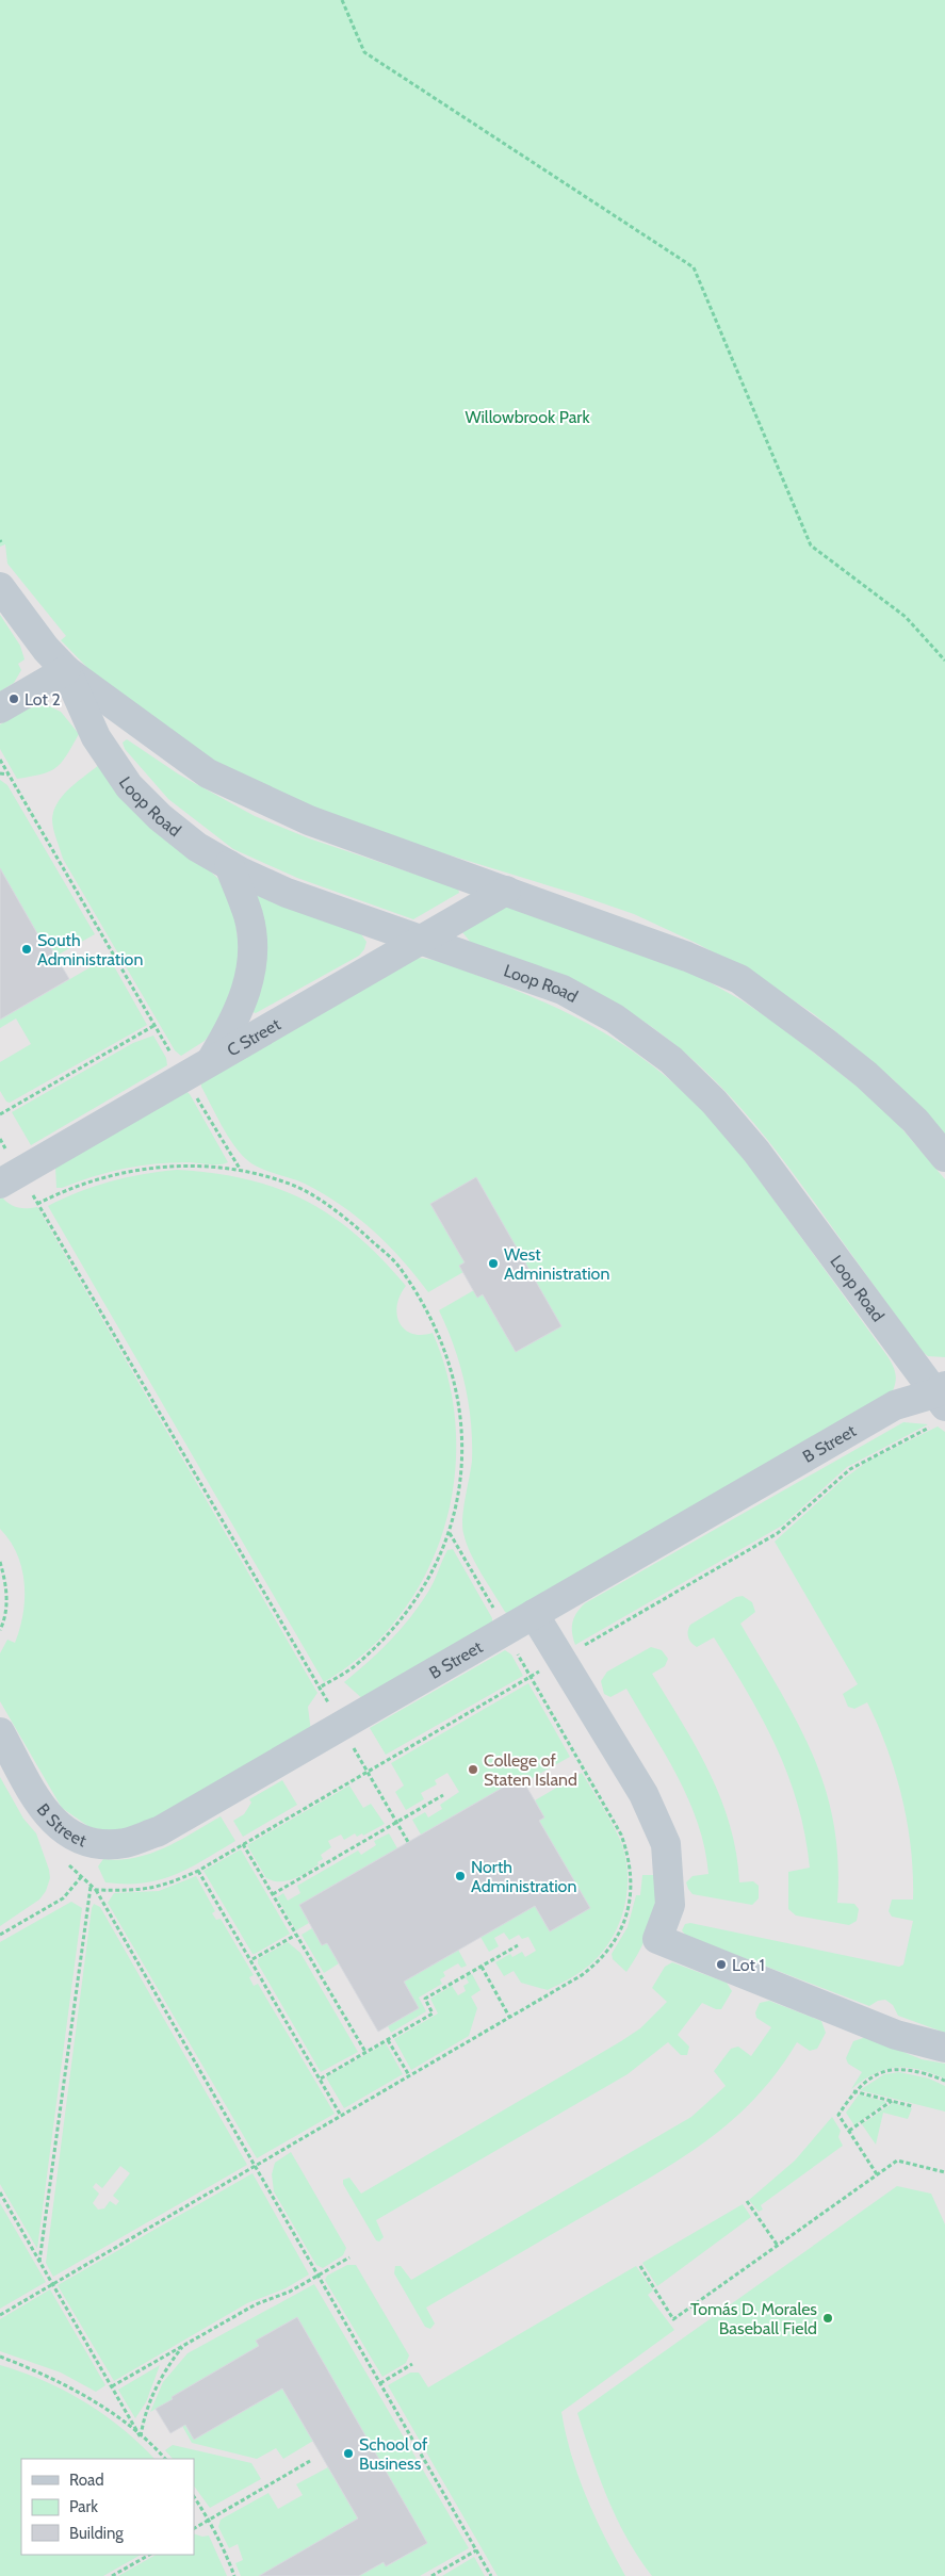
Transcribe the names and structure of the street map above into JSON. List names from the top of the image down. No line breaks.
{"streets":{"street":["Loop Road","C Street","B Street"]},"crossings":[["Loop Road","C Street"],["Loop Road","B Street"]],"parks":["Willowbrook Park"],"places":["Lot 2","South Administration","West Administration","College of Staten Island","North Administration","Lot 1","Tomás D. Morales Baseball Field","School of Business"],"legend":["Road","Park","Building"]}
